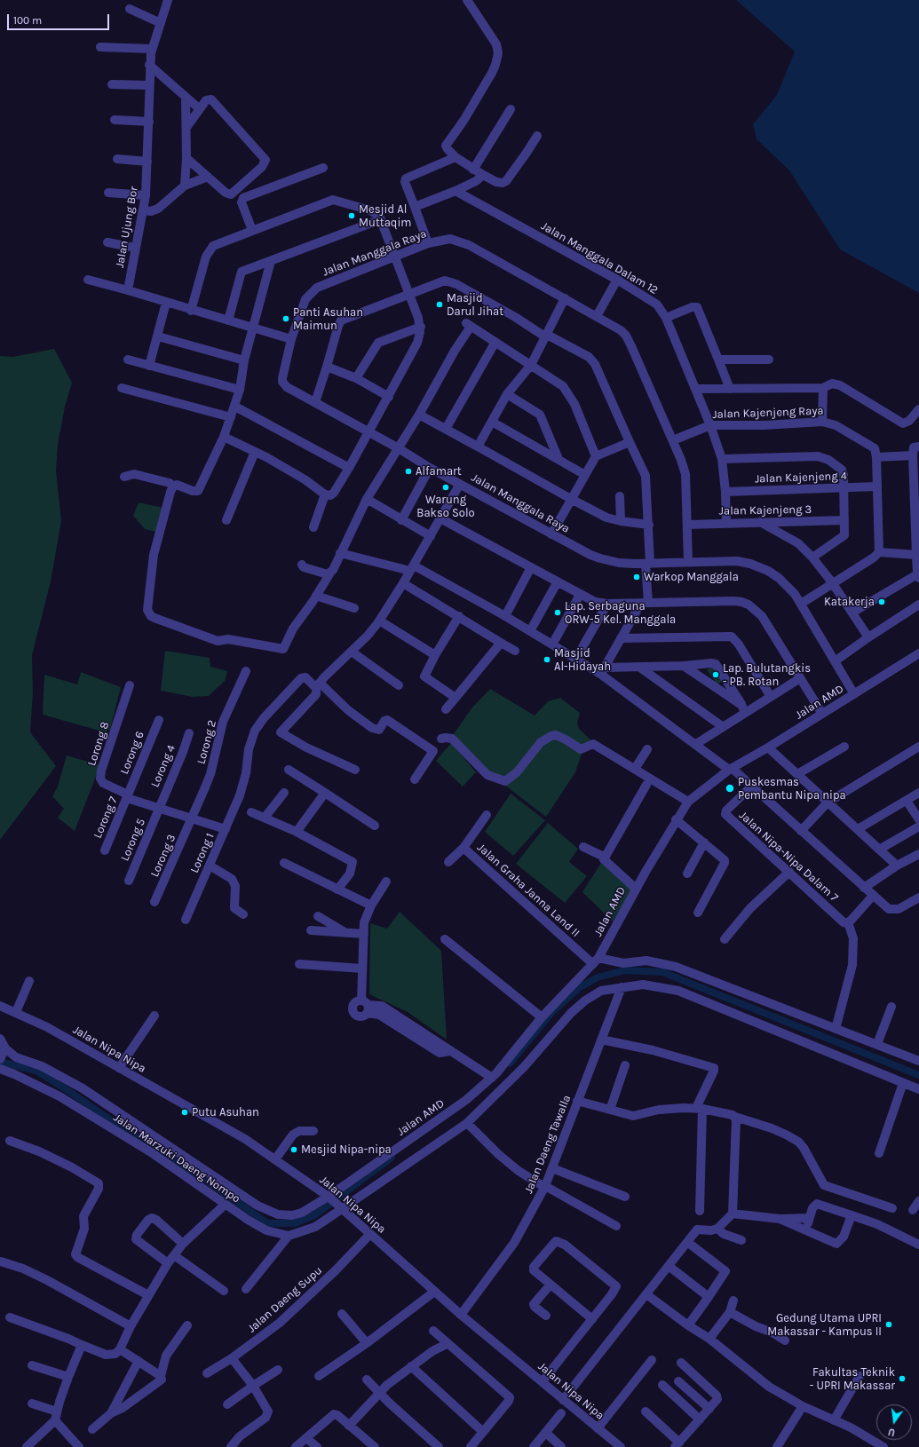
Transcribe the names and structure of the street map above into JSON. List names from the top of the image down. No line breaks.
{"streets":{"street":["Jalan Ujung Bor","Jalan Manggala Raya","Jalan Manggala Dalam 12","Jalan Kajenjeng Raya","Jalan Kajenjeng 4","Jalan Kajenjeng 3","Jalan AMD","Lorong 2","Lorong 8","Lorong 6","Lorong 4","Lorong 7","Lorong 5","Lorong 1","Lorong 3","Jalan Nipa-Nipa Dalam 7","Jalan Graha Janna Land II","Jalan Nipa Nipa","Jalan Daeng Tawalla","Jalan Marzuki Daeng Nompo","Jalan Daeng Supu"]},"crossings":[["Jalan Manggala Raya","Jalan Kajenjeng Raya"],["Jalan Manggala Raya","Jalan Kajenjeng 3"],["Jalan Manggala Raya","Jalan AMD"],["Jalan Manggala Dalam 12","Jalan Kajenjeng Raya"],["Jalan Manggala Dalam 12","Jalan Kajenjeng 4"],["Jalan Manggala Dalam 12","Jalan Kajenjeng 3"],["Jalan AMD","Jalan Graha Janna Land II"],["Jalan AMD","Jalan Nipa Nipa"],["Lorong 2","Lorong 3"],["Lorong 8","Lorong 6"],["Lorong 8","Lorong 7"],["Lorong 6","Lorong 7"],["Lorong 4","Lorong 5"],["Jalan Nipa Nipa","Jalan Daeng Tawalla"],["Jalan Nipa Nipa","Jalan Daeng Supu"]],"places":["Mesjid Al Muttaqim","Masjid Darul Jihat","Panti Asuhan Maimun","Alfamart","Warung Bakso Solo","Warkop Manggala","Katakerja","Lap. Serbaguna ORW-5 Kel. Manggala","Masjid Al-Hidayah","Lap. Bulutangkis - PB. Rotan","Puskesmas Pembantu Nipa nipa","Putu Asuhan","Mesjid Nipa-nipa","Gedung Utama UPRI Makassar - Kampus II","Fakultas Teknik - UPRI Makassar"],"scale_bar":"100 m","north":"bottom"}
